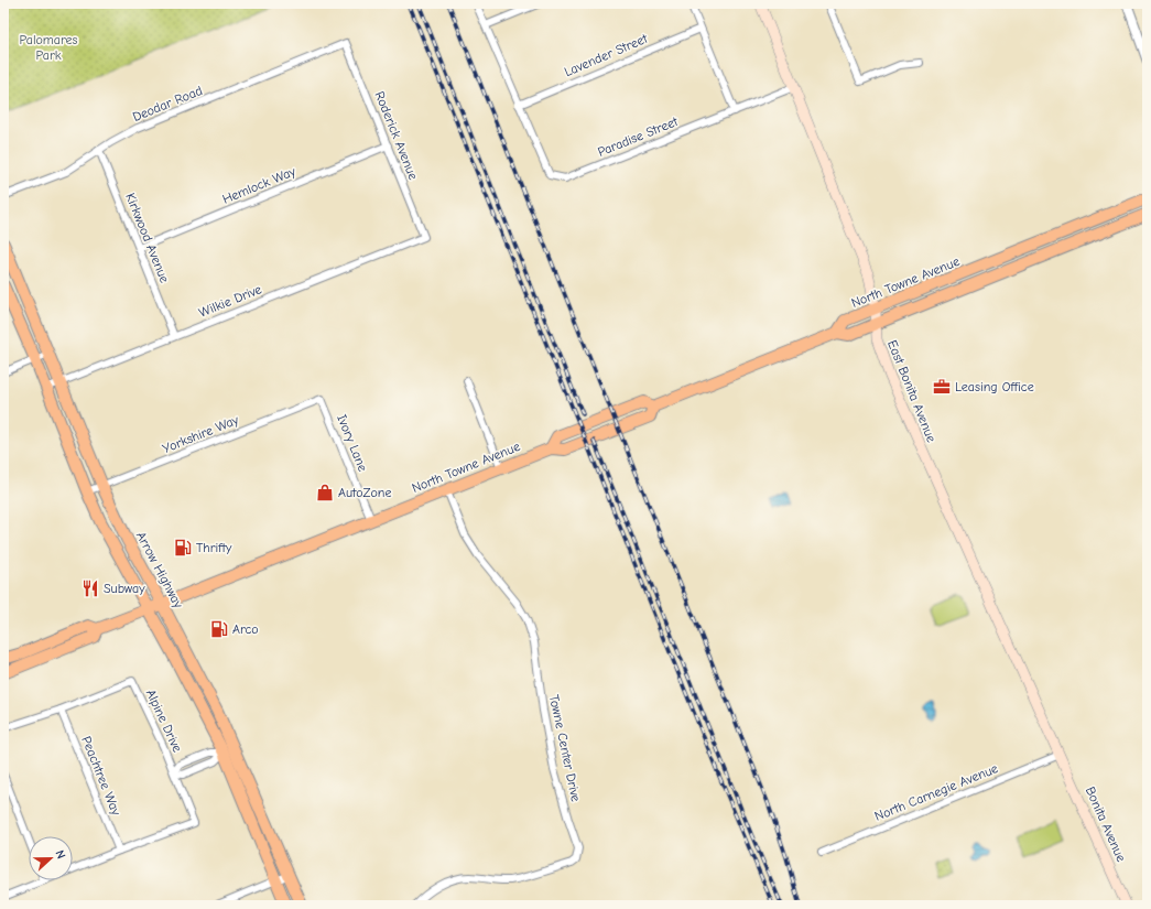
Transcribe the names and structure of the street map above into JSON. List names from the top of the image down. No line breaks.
{"streets":{"main road":["North Towne Avenue","East Bonita Avenue","Arrow Highway","Bonita Avenue"],"street":["Lavender Street","Deodar Road","Roderick Avenue","Paradise Street","Hemlock Way","Kirkwood Avenue","Wilkie Drive","Yorkshire Way","Ivory Lane","Alpine Drive","Towne Center Drive","Peachtree Way","North Carnegie Avenue"]},"crossings":[["Lavender Street","Paradise Street"],["Deodar Road","Roderick Avenue"],["Deodar Road","Kirkwood Avenue"],["Roderick Avenue","Hemlock Way"],["Roderick Avenue","Wilkie Drive"],["Paradise Street","East Bonita Avenue"],["Hemlock Way","Kirkwood Avenue"],["Kirkwood Avenue","Wilkie Drive"],["North Towne Avenue","East Bonita Avenue"],["North Towne Avenue","Ivory Lane"],["North Towne Avenue","Arrow Highway"],["North Towne Avenue","Towne Center Drive"],["Wilkie Drive","Arrow Highway"],["East Bonita Avenue","North Carnegie Avenue"],["East Bonita Avenue","Bonita Avenue"],["Yorkshire Way","Ivory Lane"],["Yorkshire Way","Arrow Highway"],["Alpine Drive","Peachtree Way"],["North Carnegie Avenue","Bonita Avenue"]],"parks":["Palomares Park"],"places":{"office":["Leasing Office"],"shop":["AutoZone"],"fuel station":["Thrifty","Arco"],"restaurant":["Subway"]},"north":"right"}
